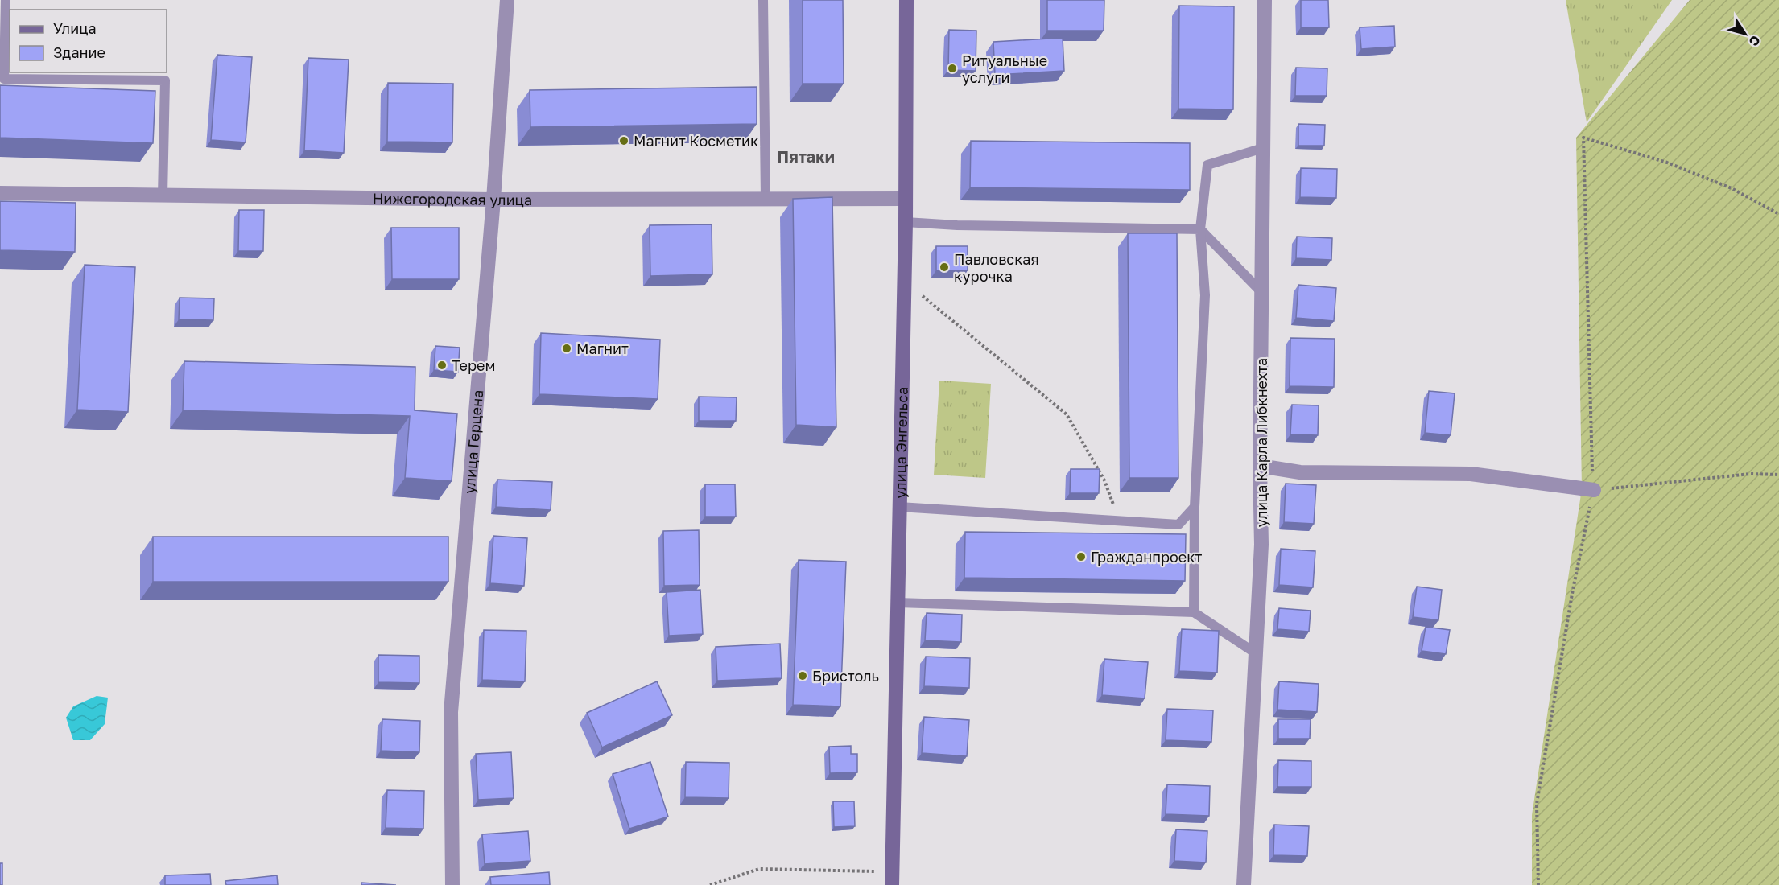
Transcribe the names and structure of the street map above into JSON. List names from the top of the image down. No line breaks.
{"streets":{"main road":["улица Энгельса"],"street":["Нижегородская улица","улица Герцена","улица Карла Либкнехта"]},"crossings":[["Нижегородская улица","улица Герцена"],["Нижегородская улица","улица Энгельса"]],"districts":["Пятаки"],"places":["Ритуальные услуги","Магнит Косметик","Павловская курочка","Магнит","Терем","Гражданпроект","Бристоль"],"legend":["Улица","Здание"],"north":"bottom right"}
